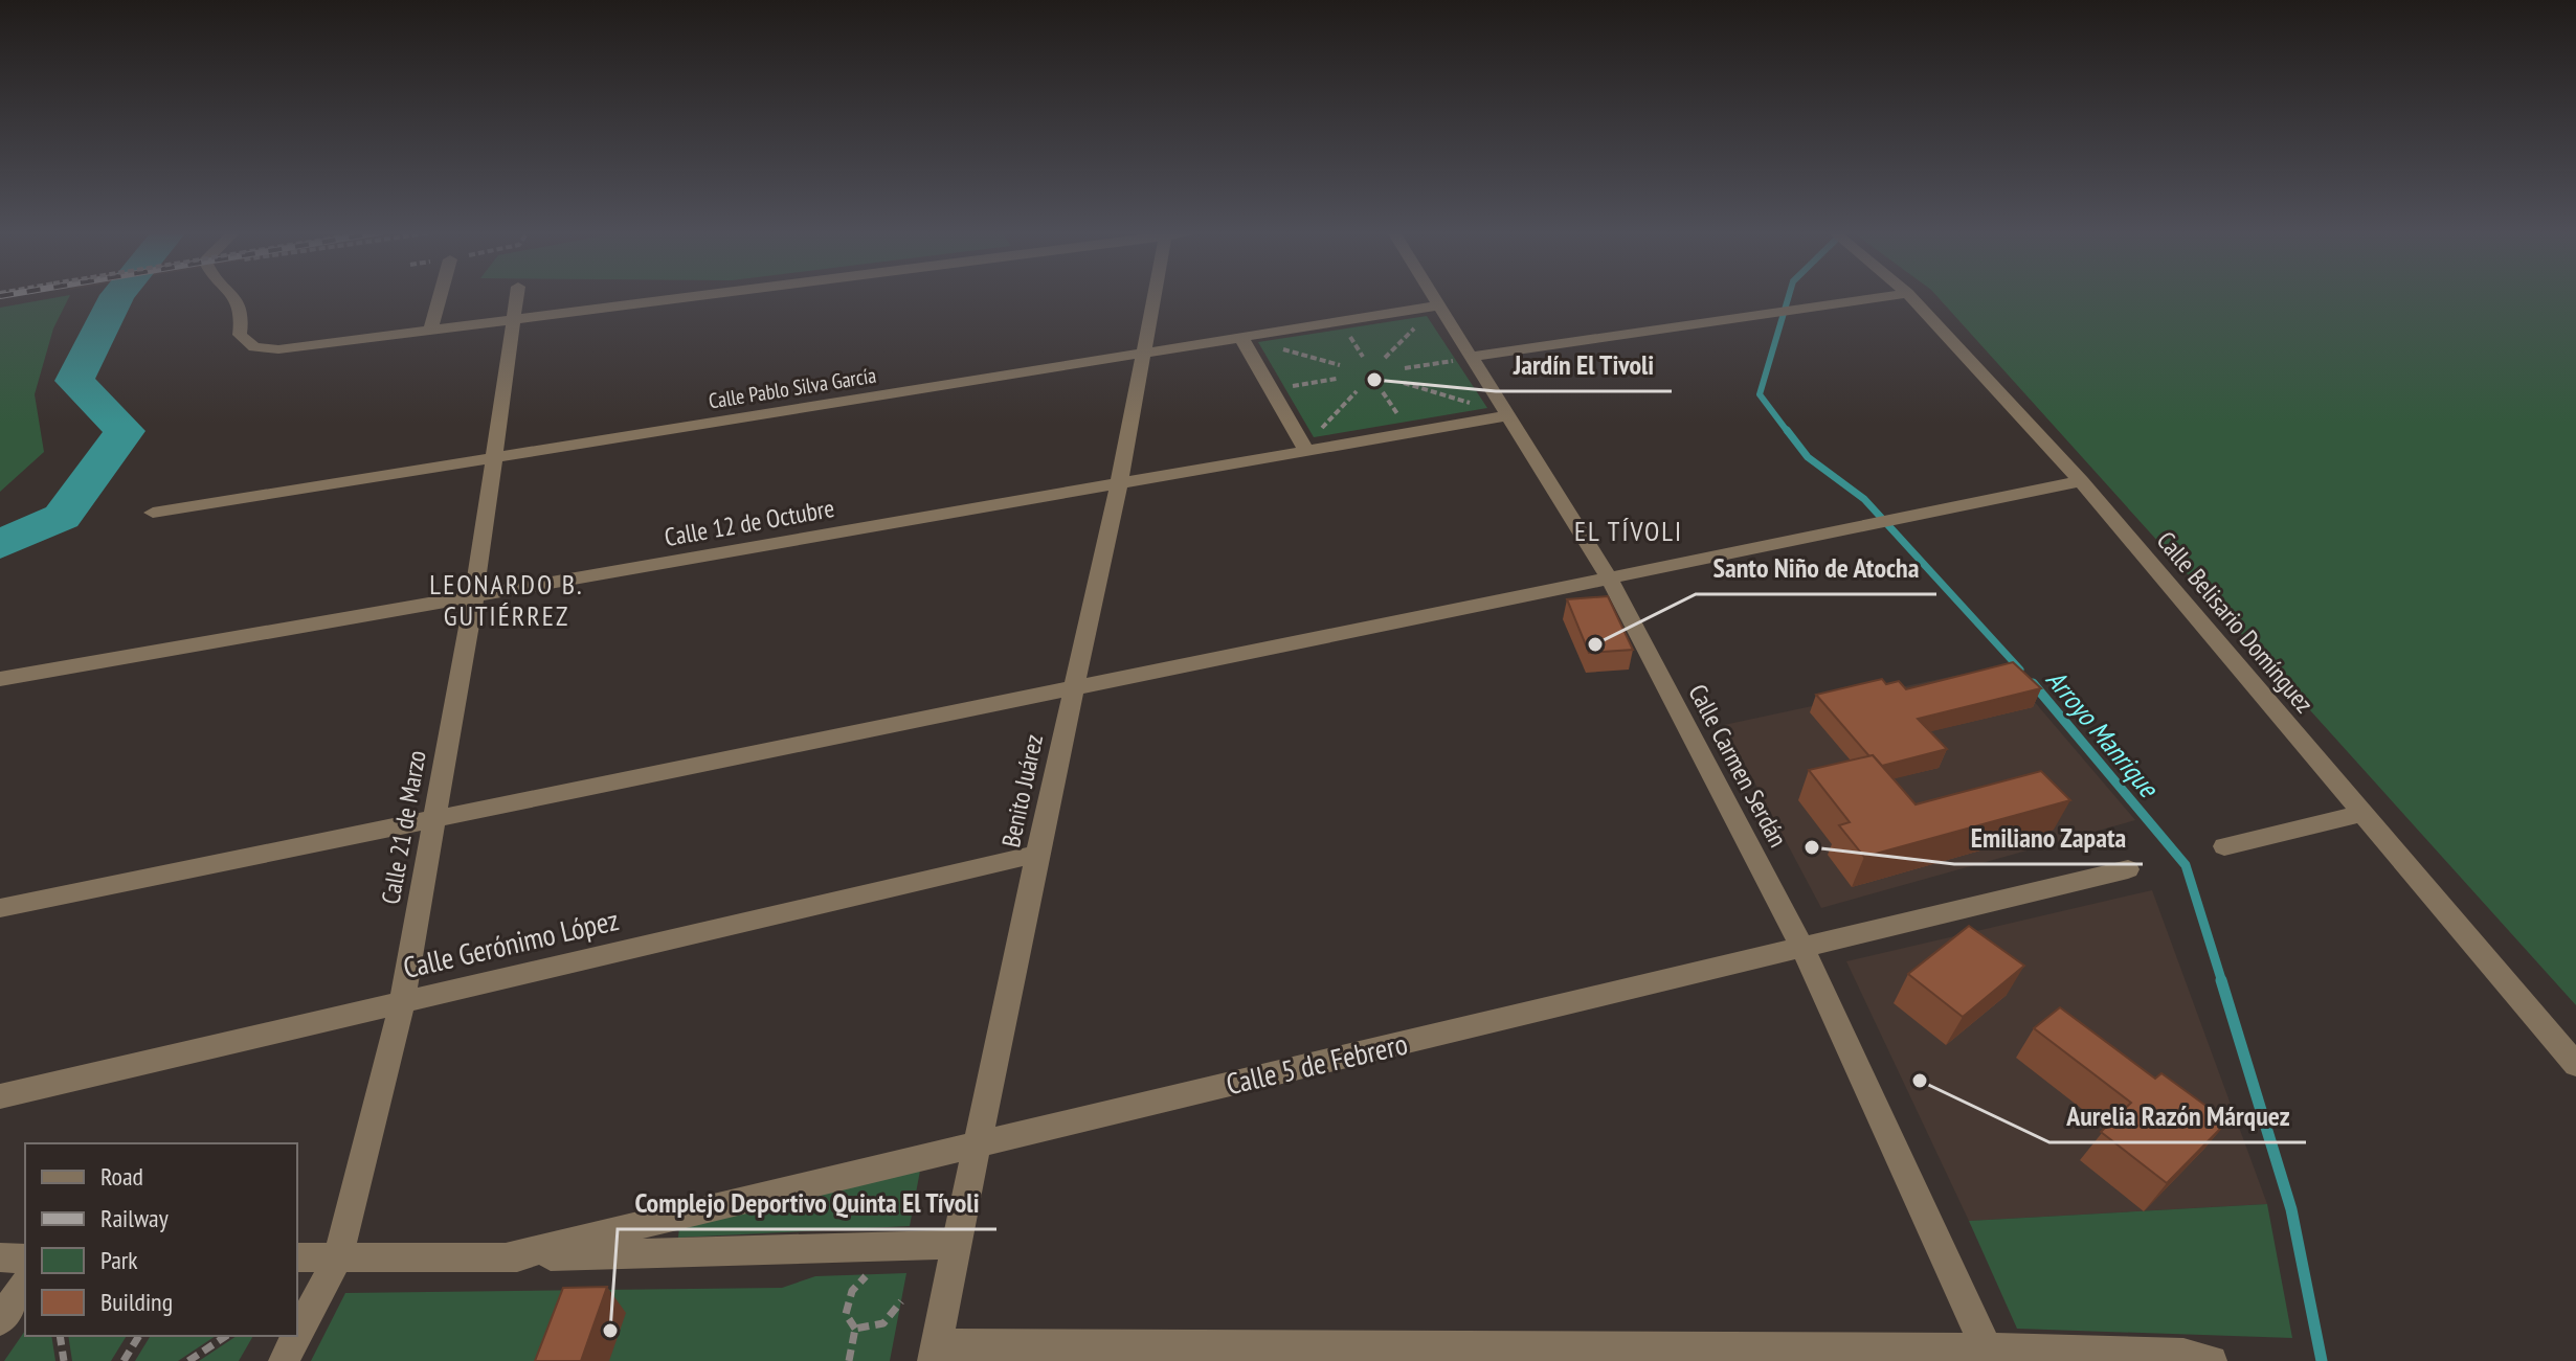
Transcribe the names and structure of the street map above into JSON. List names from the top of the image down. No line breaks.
{"streets":{"street":["Calle Pablo Silva García","Calle 12 de Octubre","Calle Belisario Domínguez","Calle Carmen Serdán","Benito Juárez","Calle 21 de Marzo","Calle Gerónimo López","Calle 5 de Febrero"]},"crossings":[["Calle Pablo Silva García","Calle Carmen Serdán"],["Calle Pablo Silva García","Benito Juárez"],["Calle Pablo Silva García","Calle 21 de Marzo"],["Calle 12 de Octubre","Calle Carmen Serdán"],["Calle 12 de Octubre","Benito Juárez"],["Calle 12 de Octubre","Calle 21 de Marzo"],["Calle Carmen Serdán","Calle 5 de Febrero"],["Benito Juárez","Calle Gerónimo López"],["Benito Juárez","Calle 5 de Febrero"],["Calle 21 de Marzo","Calle Gerónimo López"],["Calle 21 de Marzo","Calle 5 de Febrero"]],"districts":["EL TÍVOLI","LEONARDO B. GUTIÉRREZ"],"water":["Arroyo Manrique"],"places":["Jardín El Tivoli","Santo Niño de Atocha","Emiliano Zapata","Aurelia Razón Márquez","Complejo Deportivo Quinta El Tívoli"],"legend":["Road","Railway","Park","Building"]}
